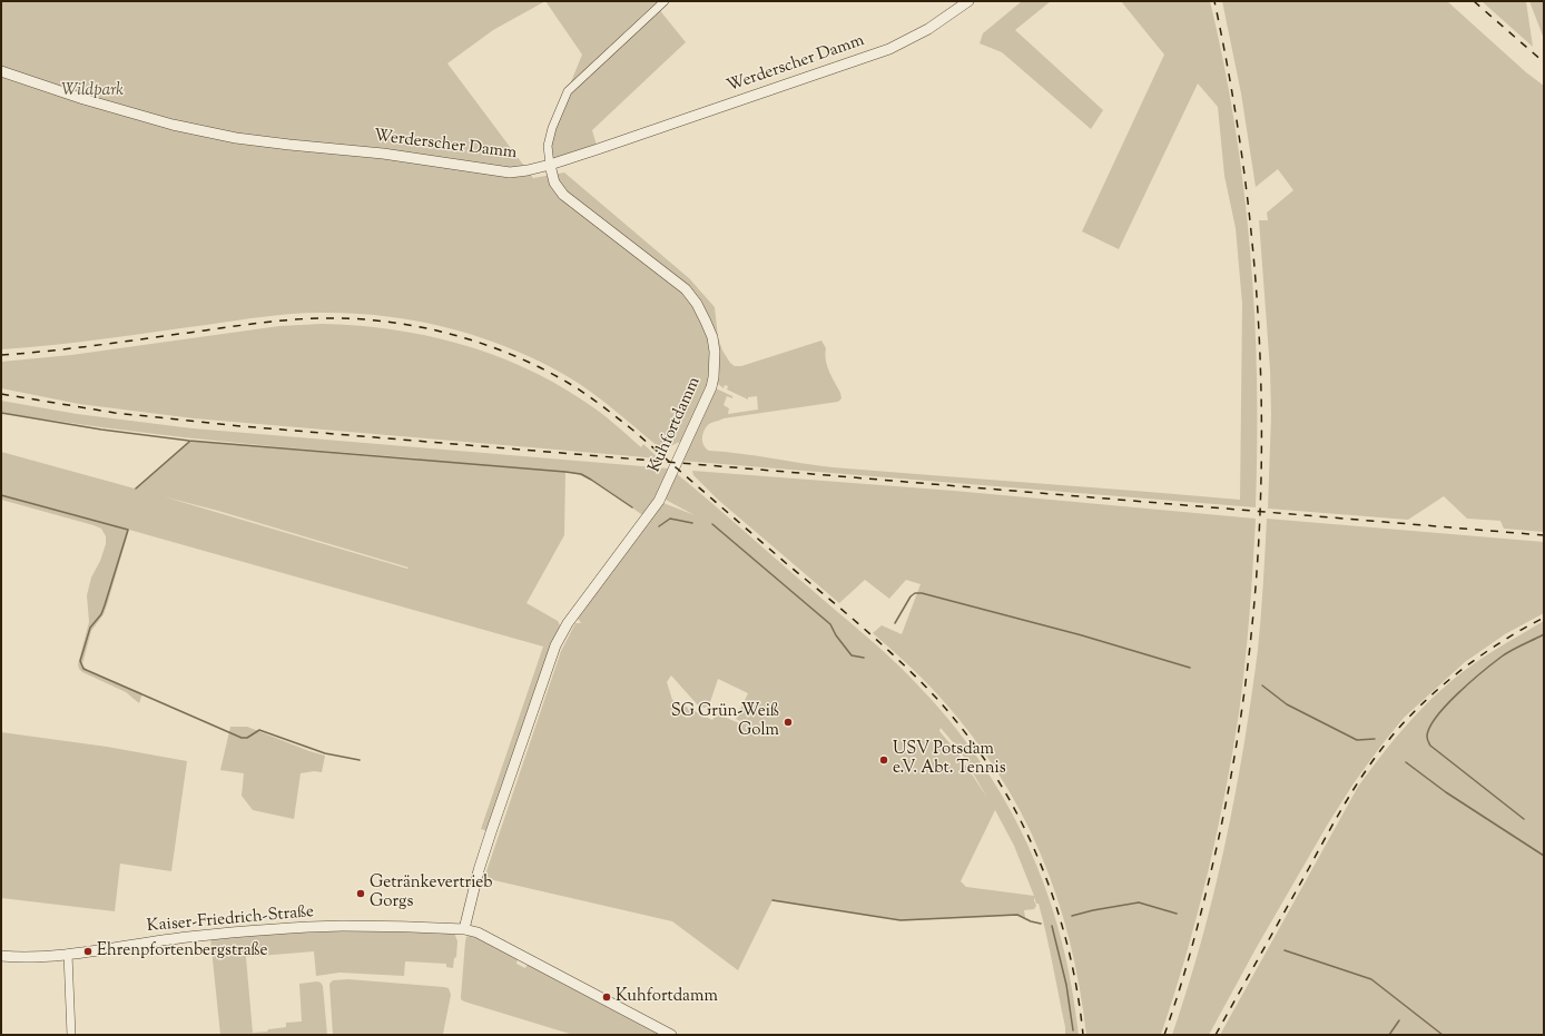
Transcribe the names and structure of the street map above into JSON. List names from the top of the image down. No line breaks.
{"streets":{"street":["Werderscher Damm","Kuhfortdamm","Kaiser-Friedrich-Straße"]},"crossings":[["Werderscher Damm","Kuhfortdamm"],["Kuhfortdamm","Kaiser-Friedrich-Straße"]],"parks":["Wildpark"],"places":["SG Grün-Weiß Golm","USV Potsdam e.V. Abt. Tennis","Getränkevertrieb Gorgs","Ehrenpfortenbergstraße","Kuhfortdamm"]}
